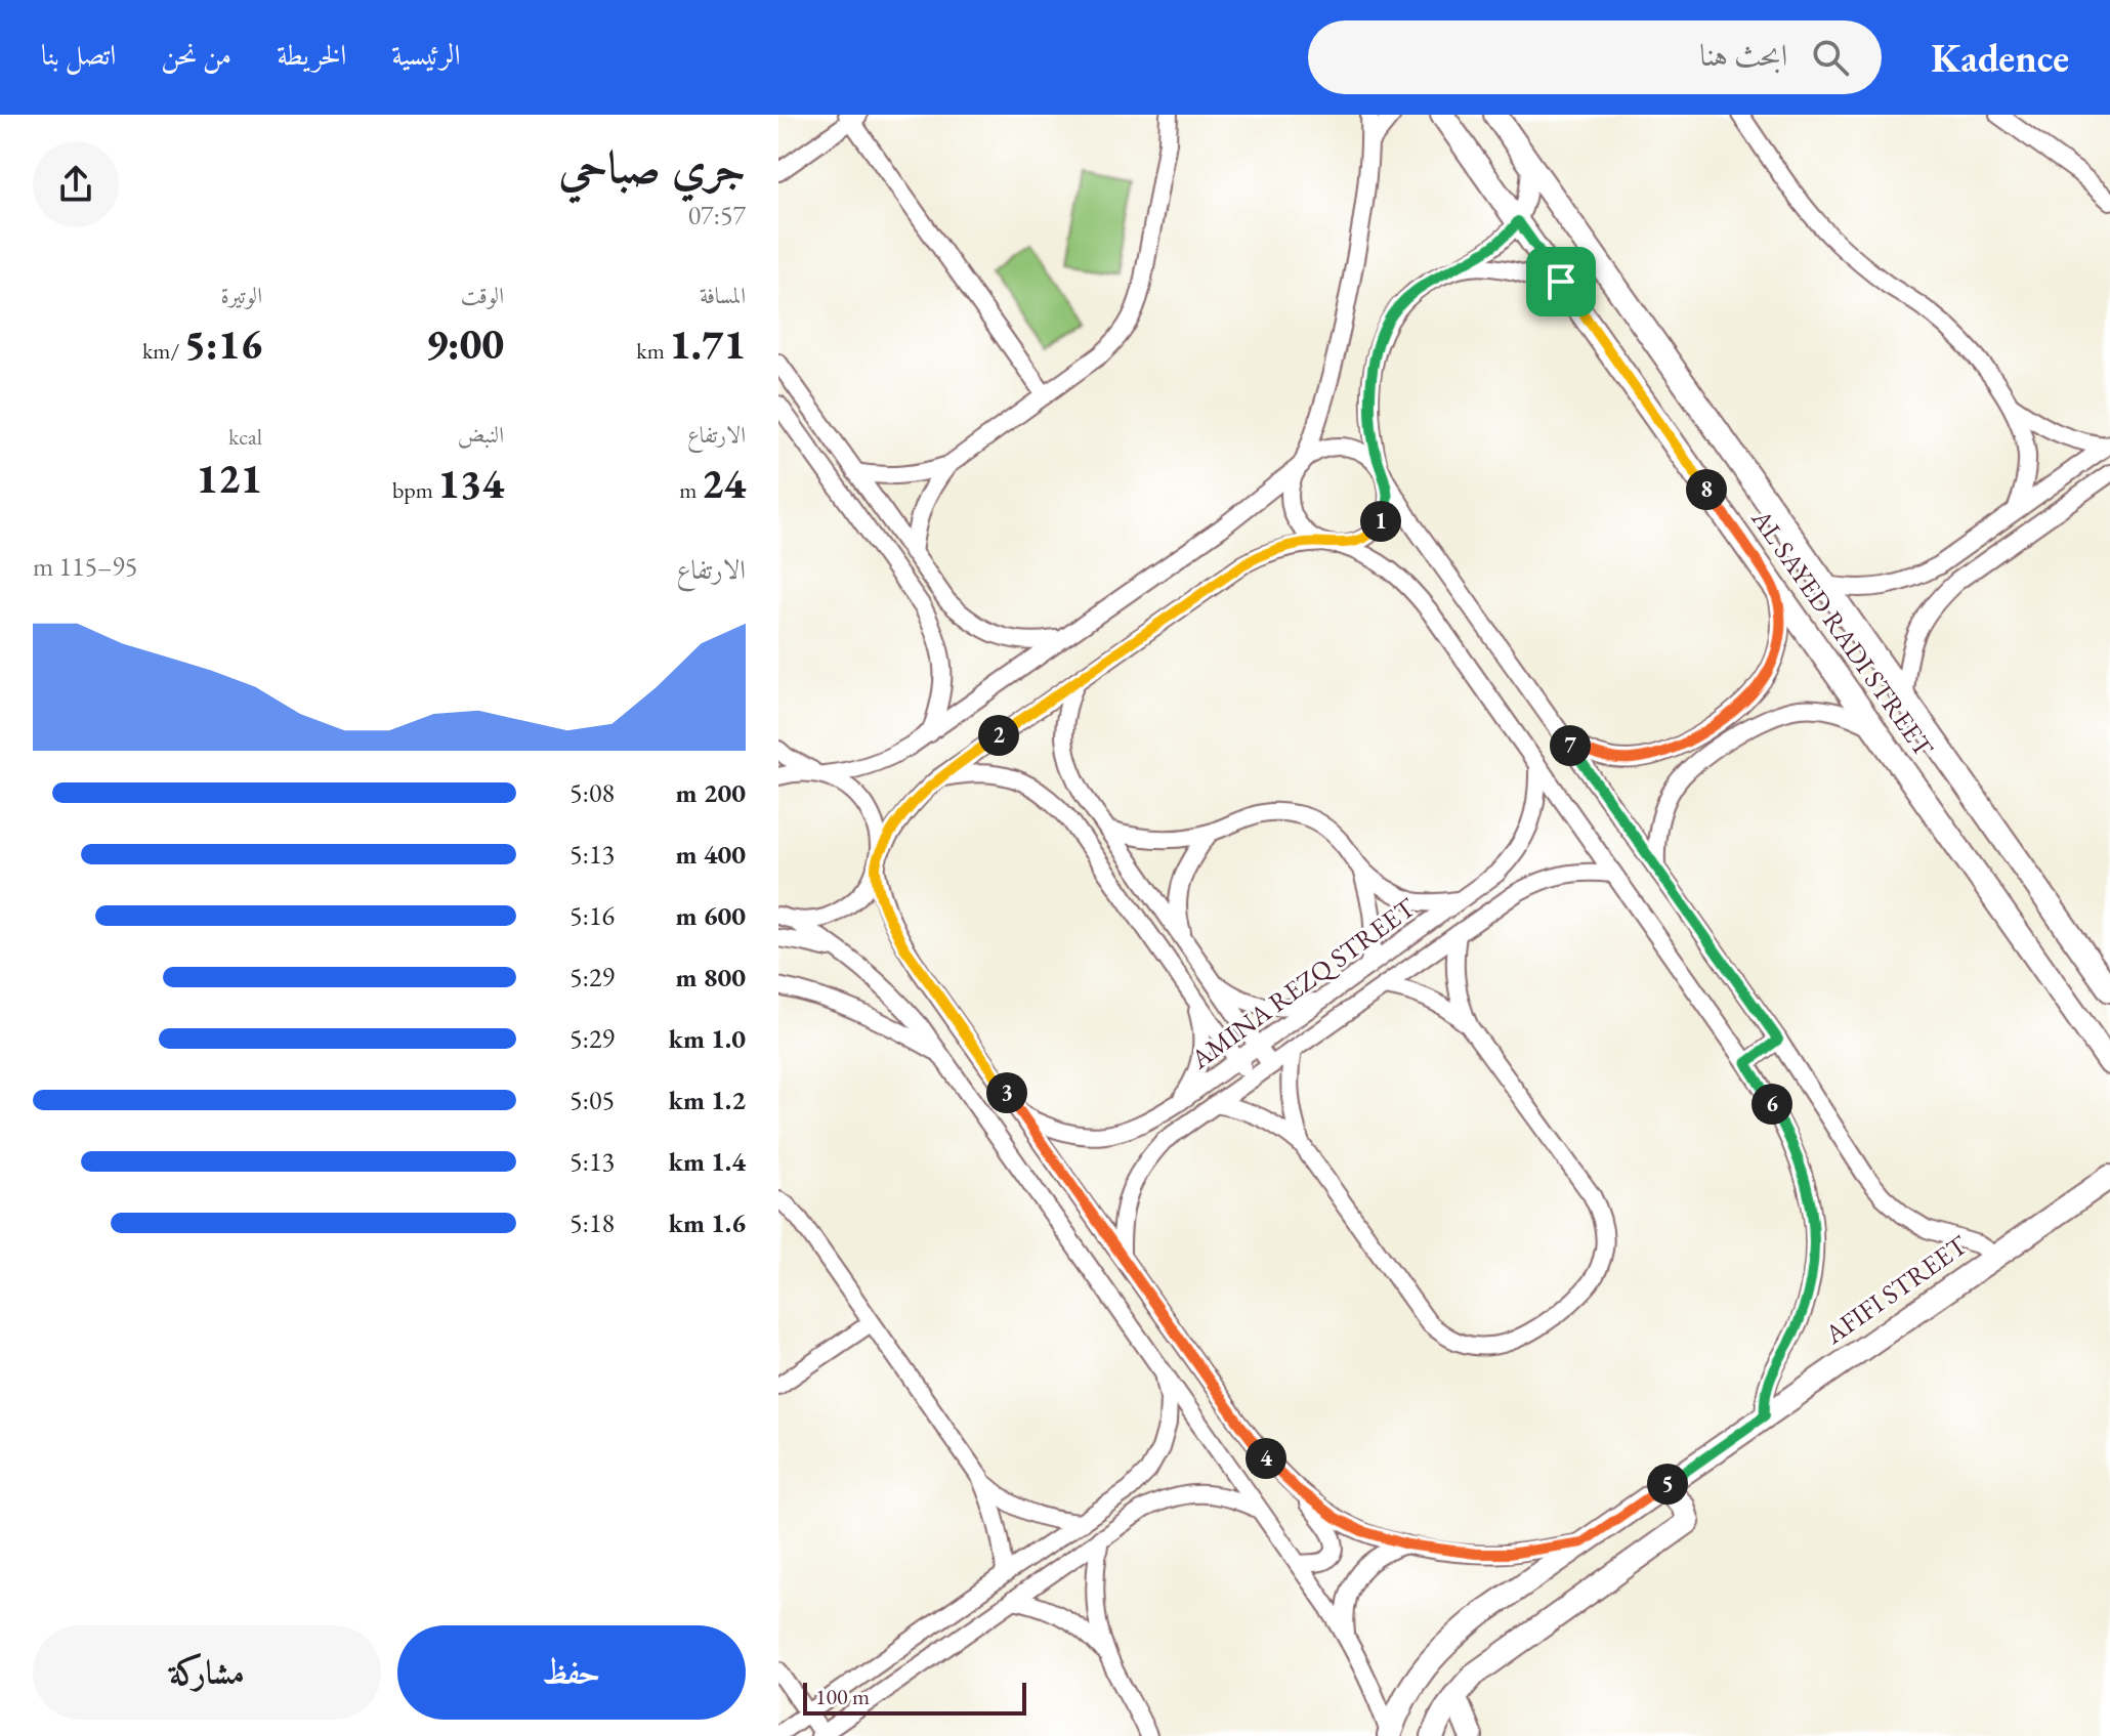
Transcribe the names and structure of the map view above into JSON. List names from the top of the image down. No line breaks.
{"streets":{"street":["AL SAYED RADI STREET","AMINA REZQ STREET","AFIFI STREET"]},"scale_bar":"100 m","page":{"header":"Kadence","search":"ابحث هنا","nav":["الرئيسية","الخريطة","من نحن","اتصل بنا"],"heading":["جري صباحي","07:57"],"stats":[["المسافة","1.71 km"],["الوقت","9:00"],["الوتيرة","5:16 /km"],["الارتفاع","24 m"],["النبض","134 bpm"],["kcal","121"]],"pins":["8","1","2","7","3","6","4","5"],"chart":["الارتفاع","95–115 m"],"list":[{"name":"200 m","note":"5:08"},{"name":"400 m","note":"5:13"},{"name":"600 m","note":"5:16"},{"name":"800 m","note":"5:29"},{"name":"1.0 km","note":"5:29"},{"name":"1.2 km","note":"5:05"},{"name":"1.4 km","note":"5:13"},{"name":"1.6 km","note":"5:18"}],"buttons":["حفظ","مشاركة"],"scale":"100 m"}}
